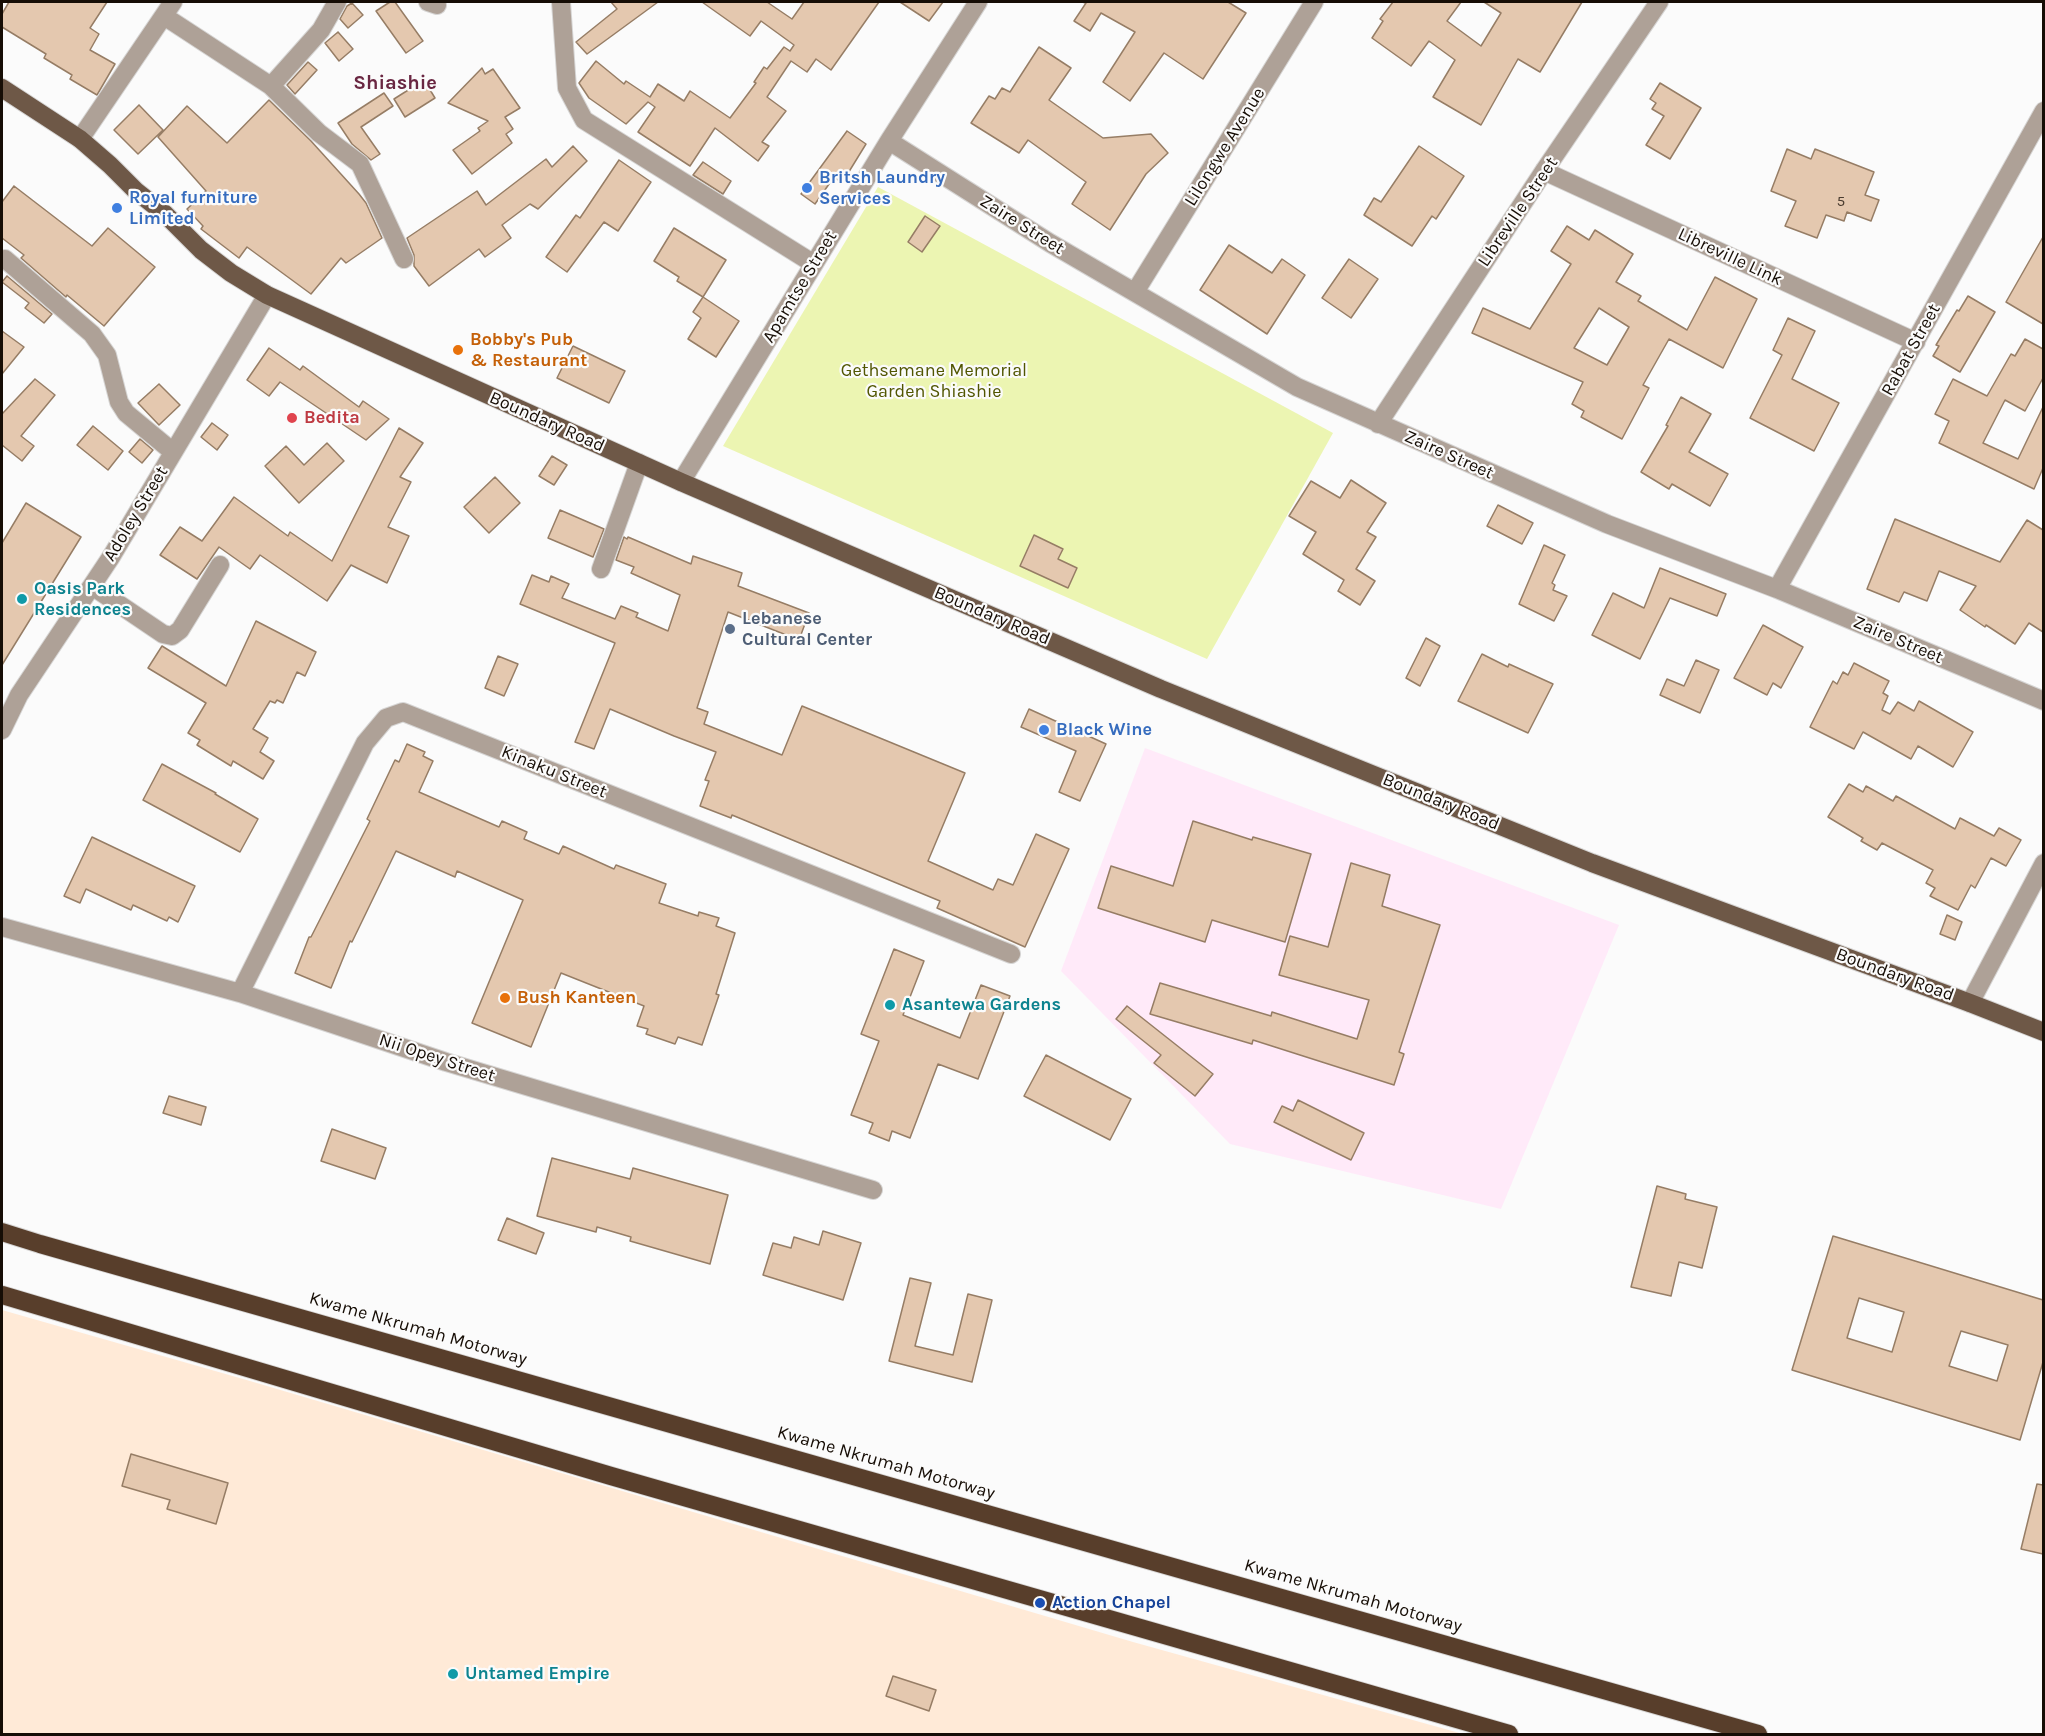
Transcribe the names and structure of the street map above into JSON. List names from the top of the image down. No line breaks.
{"streets":{"highway":["Kwame Nkrumah Motorway"],"main road":["Boundary Road"],"street":["Lilongwe Avenue","Libreville Street","Zaire Street","Libreville Link","Apamtse Street","Rabat Street","Adoley Street","Kinaku Street","Nii Opey Street"]},"crossings":[["Lilongwe Avenue","Zaire Street"],["Libreville Street","Zaire Street"],["Libreville Street","Libreville Link"],["Zaire Street","Apamtse Street"],["Zaire Street","Rabat Street"],["Libreville Link","Rabat Street"],["Apamtse Street","Boundary Road"],["Boundary Road","Adoley Street"],["Kinaku Street","Nii Opey Street"]],"districts":["Shiashie"],"parks":["Gethsemane Memorial Garden Shiashie"],"places":["Britsh Laundry Services","Royal furniture Limited","Bobby's Pub & Restaurant","Bedita","Oasis Park Residences","Lebanese Cultural Center","Black Wine","Bush Kanteen","Asantewa Gardens","Action Chapel","Untamed Empire"],"house_numbers":["5"]}
